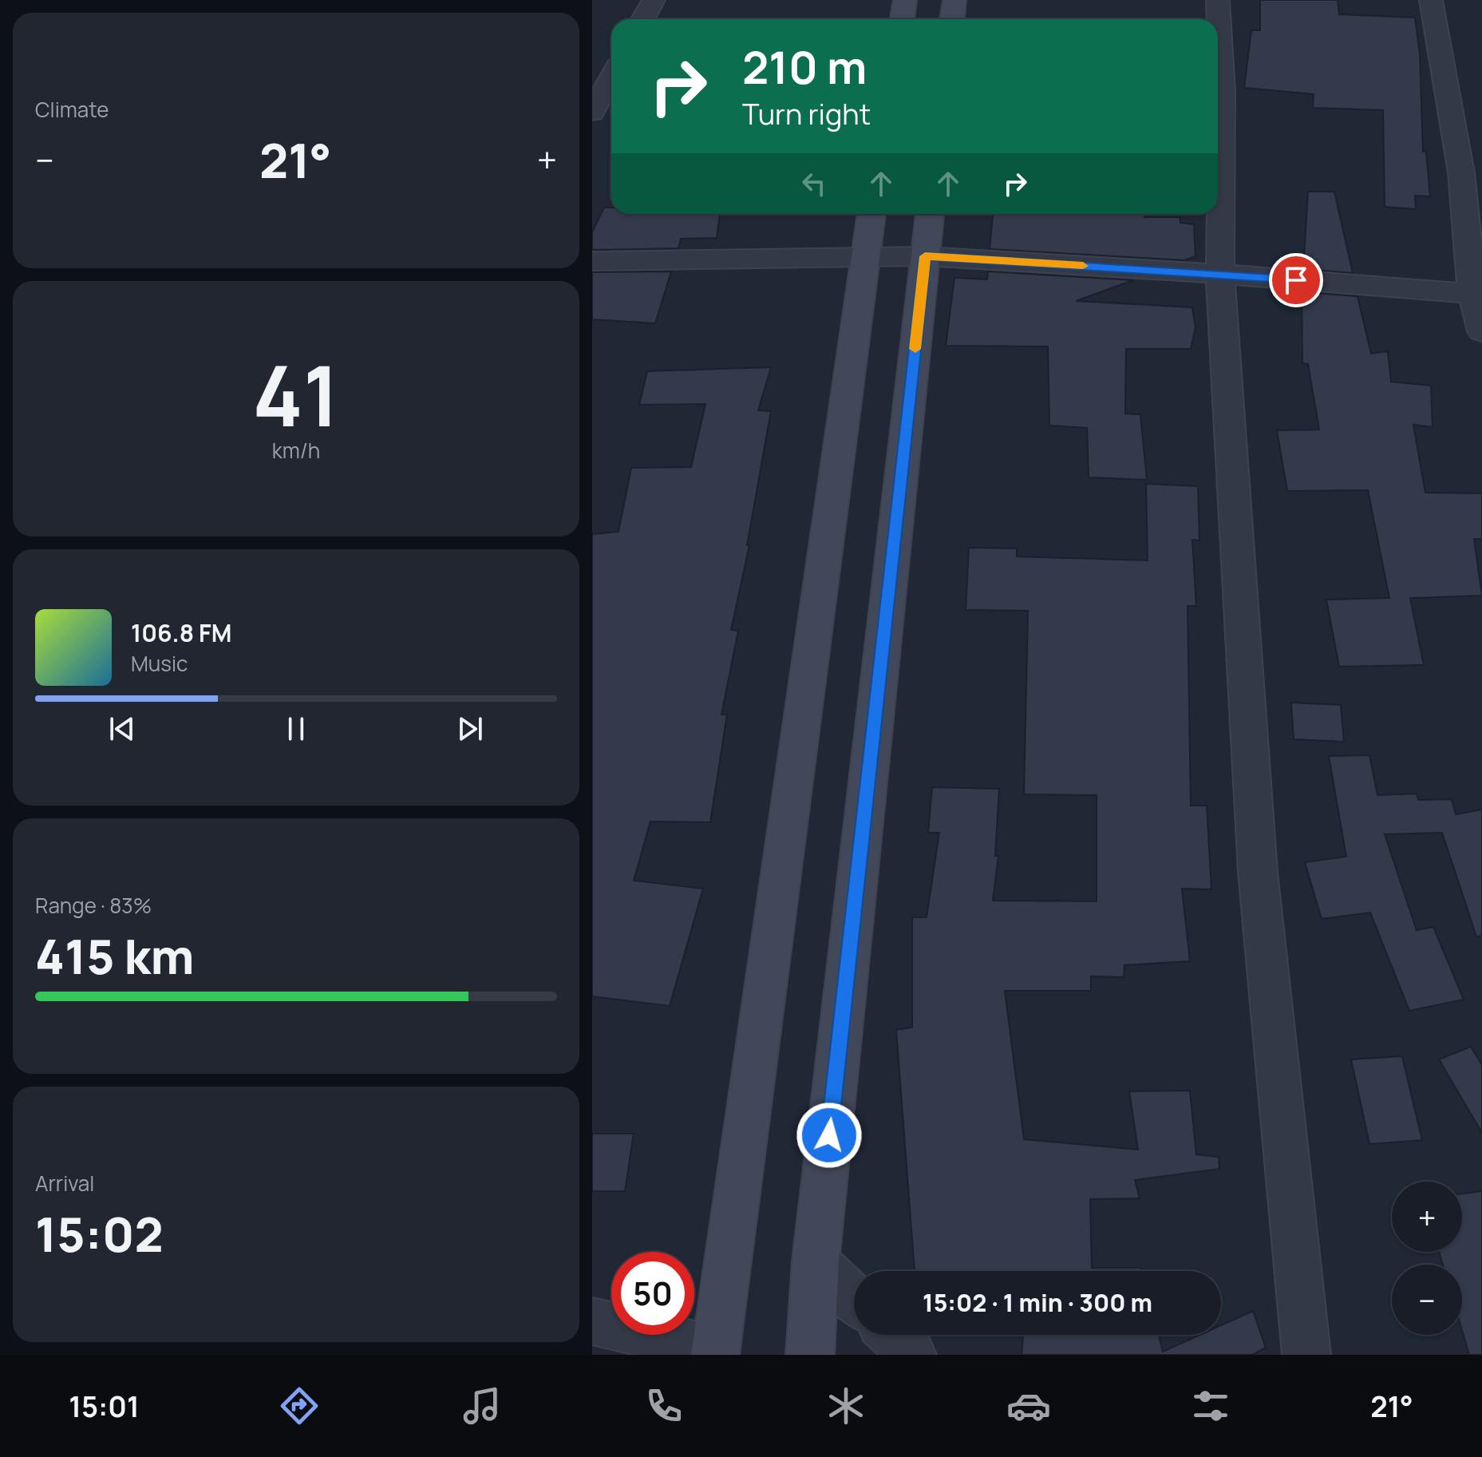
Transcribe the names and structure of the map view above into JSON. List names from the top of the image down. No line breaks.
{"page":{"tile":["Climate",["41","km/h"],["Range · 83%","415 km"],["Arrival","15:02"]],"turn":["210 m","Turn right"],"heat":["−","21°","+"],"song":["106.8 FM","Music"],"map_buttons":["+","−"],"limit":"50","trip":"15:02 · 1 min · 300 m","tabs":["15:01","21°"]}}
